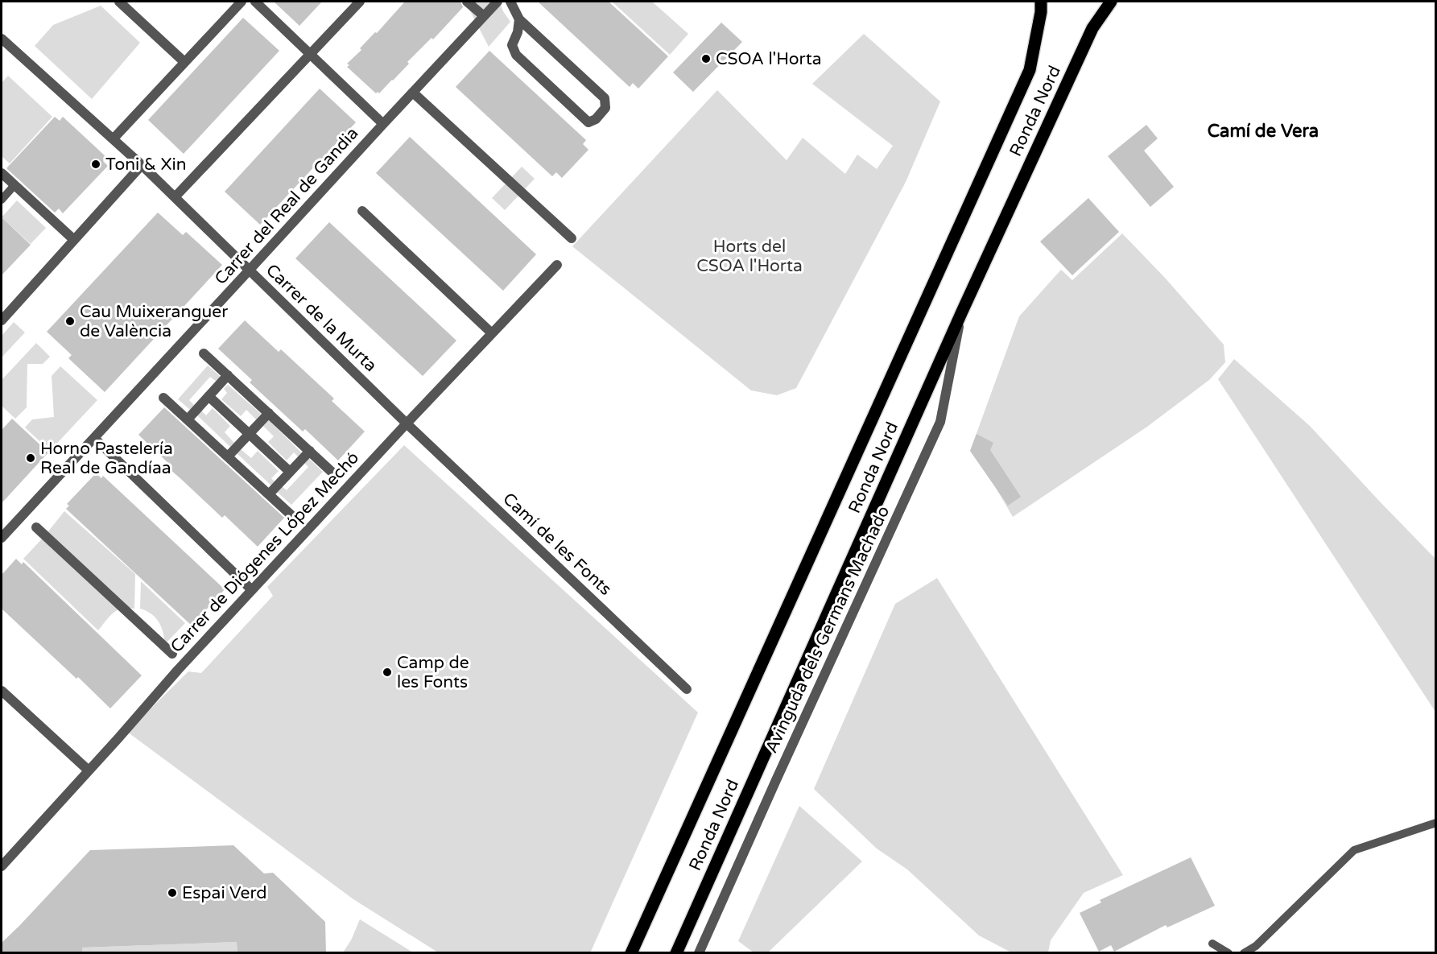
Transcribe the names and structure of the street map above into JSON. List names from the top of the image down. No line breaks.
{"streets":{"main road":["Ronda Nord"],"street":["Carrer del Real de Gandia","Carrer de la Murta","Camí de les Fonts","Carrer de Diógenes López Mechó","Avinguda dels Germans Machado"]},"crossings":[["Ronda Nord","Avinguda dels Germans Machado"],["Carrer del Real de Gandia","Carrer de la Murta"],["Carrer de la Murta","Camí de les Fonts"],["Carrer de la Murta","Carrer de Diógenes López Mechó"],["Camí de les Fonts","Carrer de Diógenes López Mechó"]],"districts":["Camí de Vera"],"parks":["Horts del CSOA l'Horta"],"places":["CSOA l'Horta","Toni & Xin","Cau Muixeranguer de València","Horno Pastelería Real de Gandíaa","Camp de les Fonts","Espai Verd"]}
